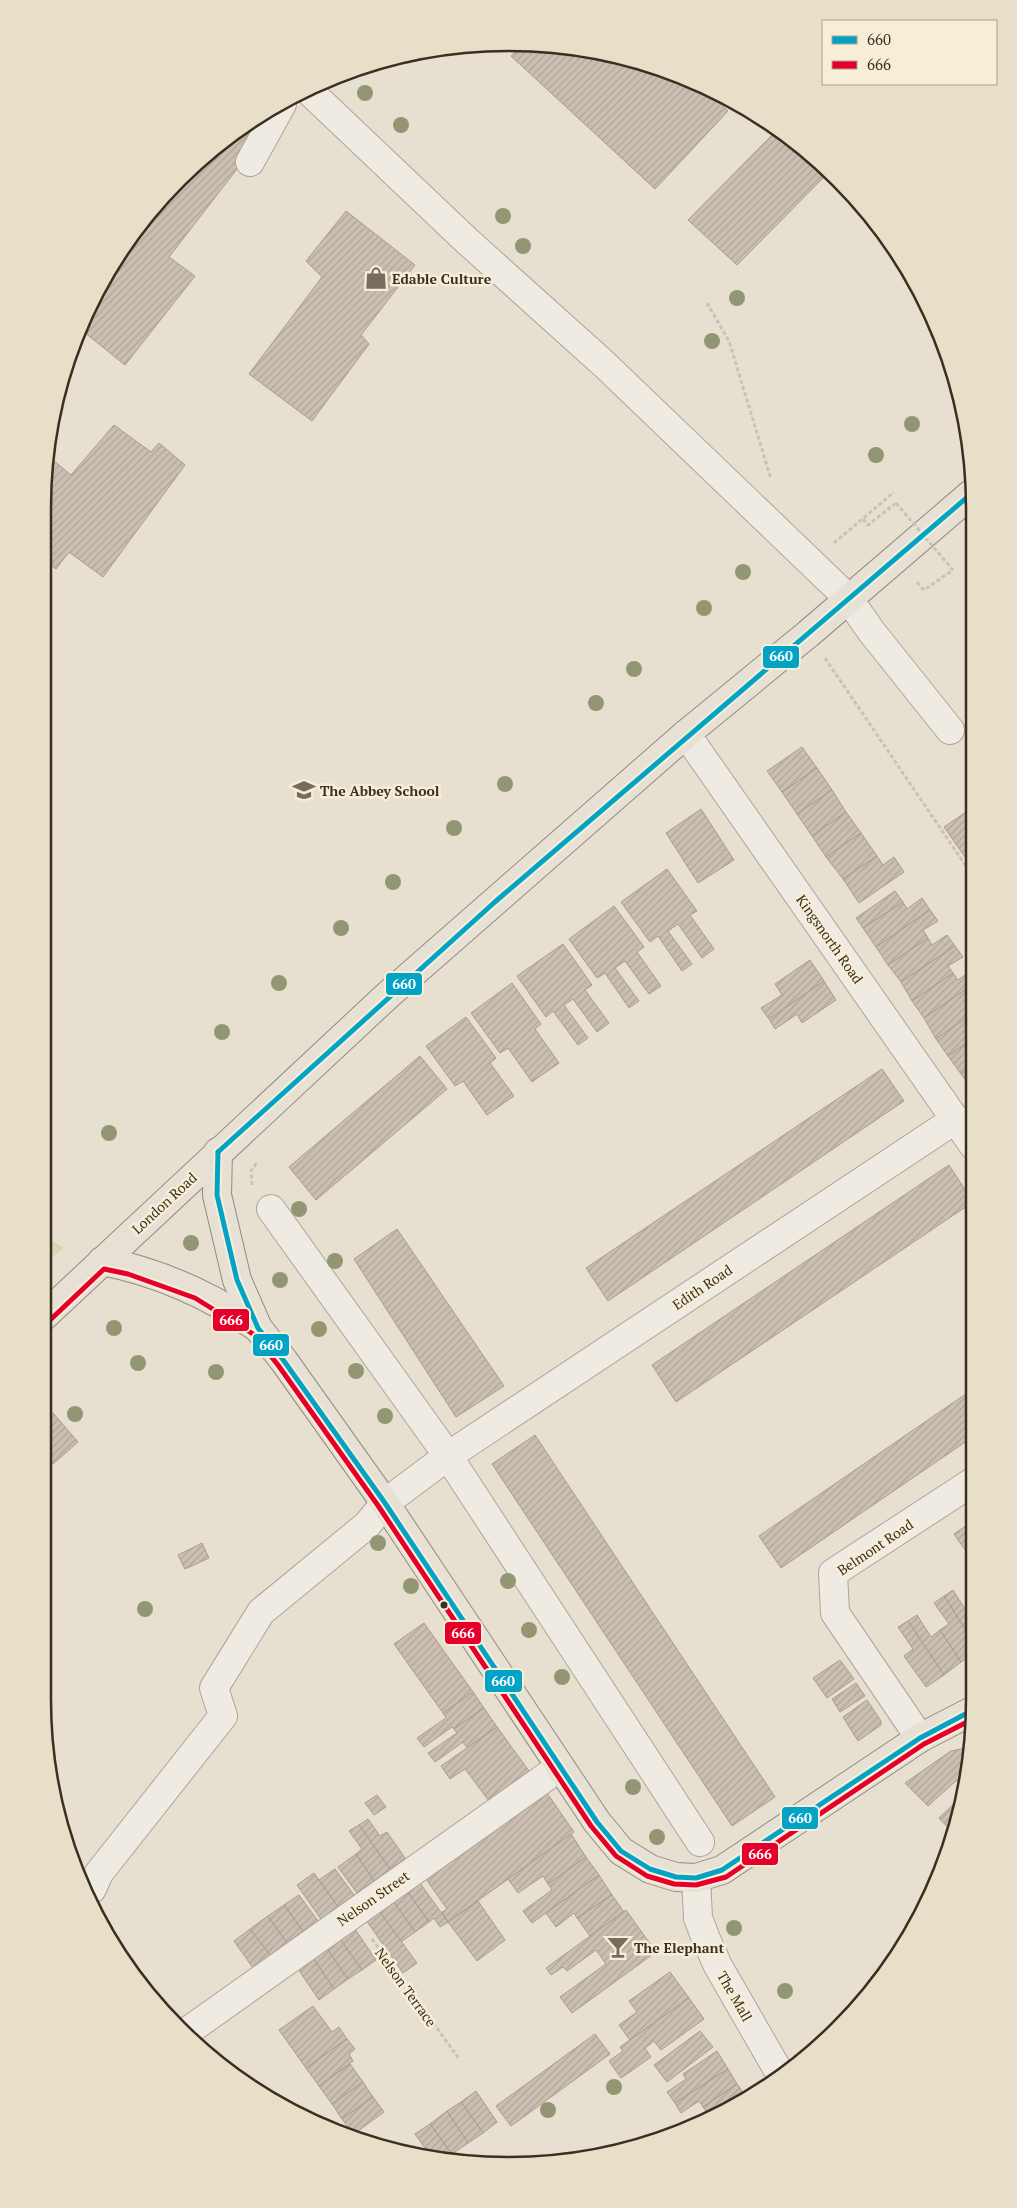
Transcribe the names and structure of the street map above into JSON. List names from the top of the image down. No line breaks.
{"streets":{"main road":["London Road"],"street":["Kingsnorth Road","Edith Road","Belmont Road","Nelson Street","The Mall"],"path":["Nelson Terrace"]},"crossings":[["Kingsnorth Road","London Road"],["Kingsnorth Road","Edith Road"],["Nelson Street","Nelson Terrace"]],"places":{"shop":["Edable Culture"],"school or university":["The Abbey School"],"bar":["The Elephant"]},"lines":["transit line 660","transit line 666"],"legend":["660","666"]}
